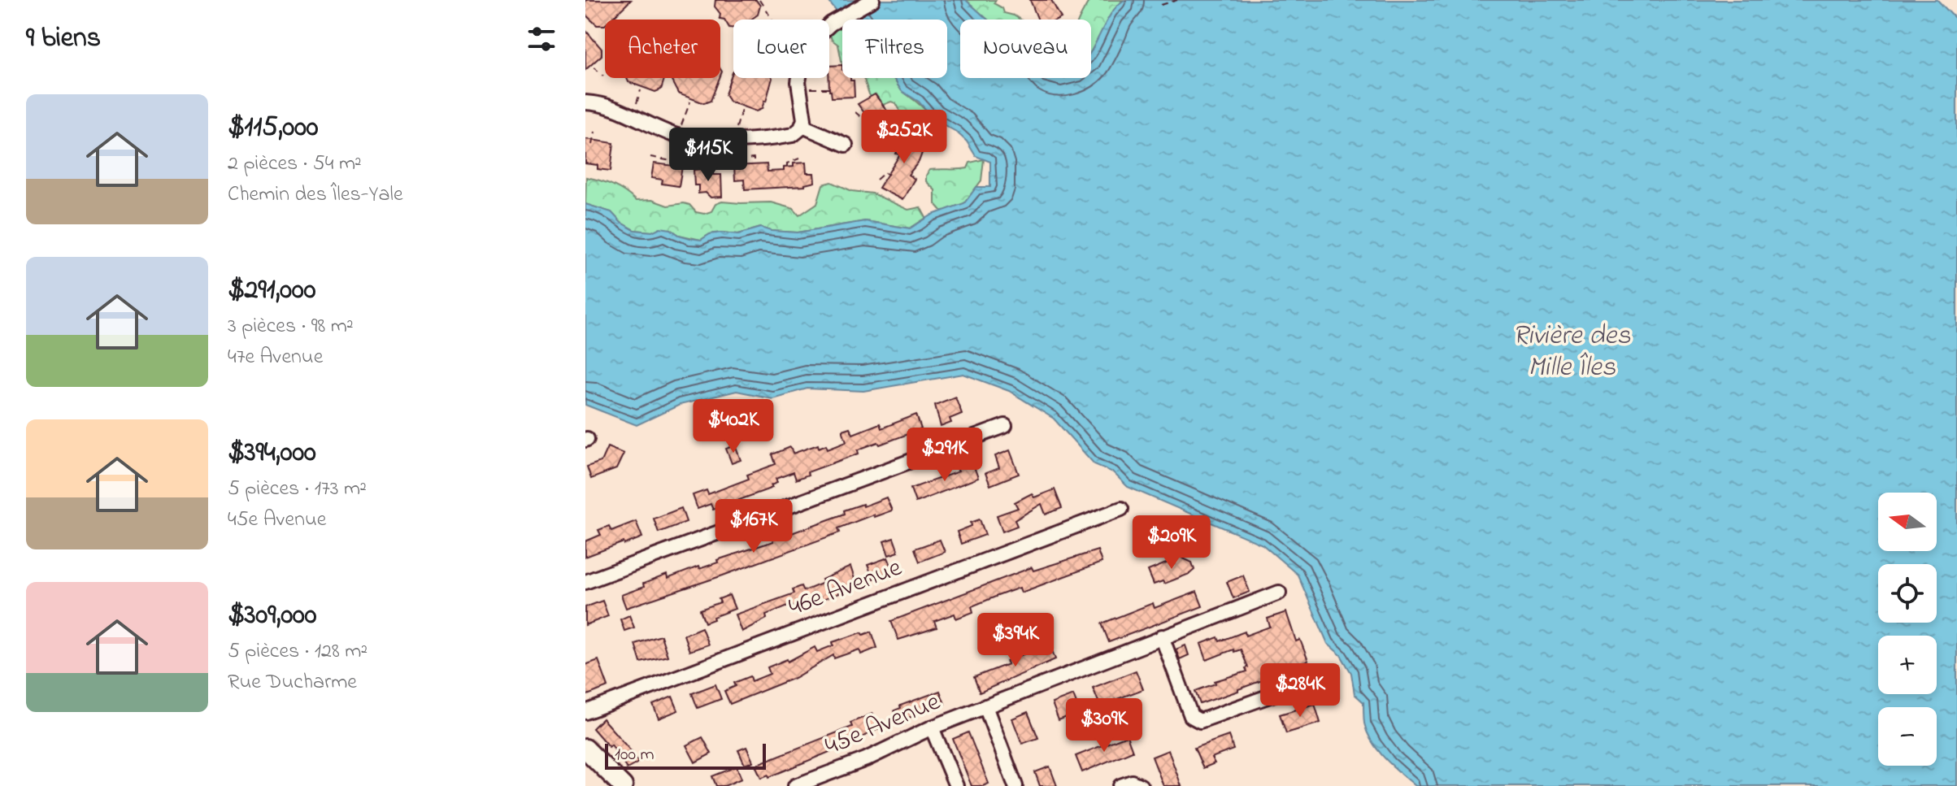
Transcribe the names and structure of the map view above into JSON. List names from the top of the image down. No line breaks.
{"streets":{"street":["46e Avenue","45e Avenue"]},"water":["Rivière des Mille Îles"],"scale_bar":"100 m","north":"left","page":{"heading":"9 biens","chip":["Acheter","Louer","Filtres","Nouveau"],"list":[{"name":"$115,000","note":"2 pièces · 54 m² · Chemin des Îles-Yale"},{"name":"$291,000","note":"3 pièces · 98 m² · 47e Avenue"},{"name":"$394,000","note":"5 pièces · 173 m² · 45e Avenue"},{"name":"$309,000","note":"5 pièces · 128 m² · Rue Ducharme"}],"price":["$252K","$115K","$402K","$291K","$167K","$209K","$394K","$284K","$309K"],"map_buttons":["+","−"],"scale":"100 m"}}
